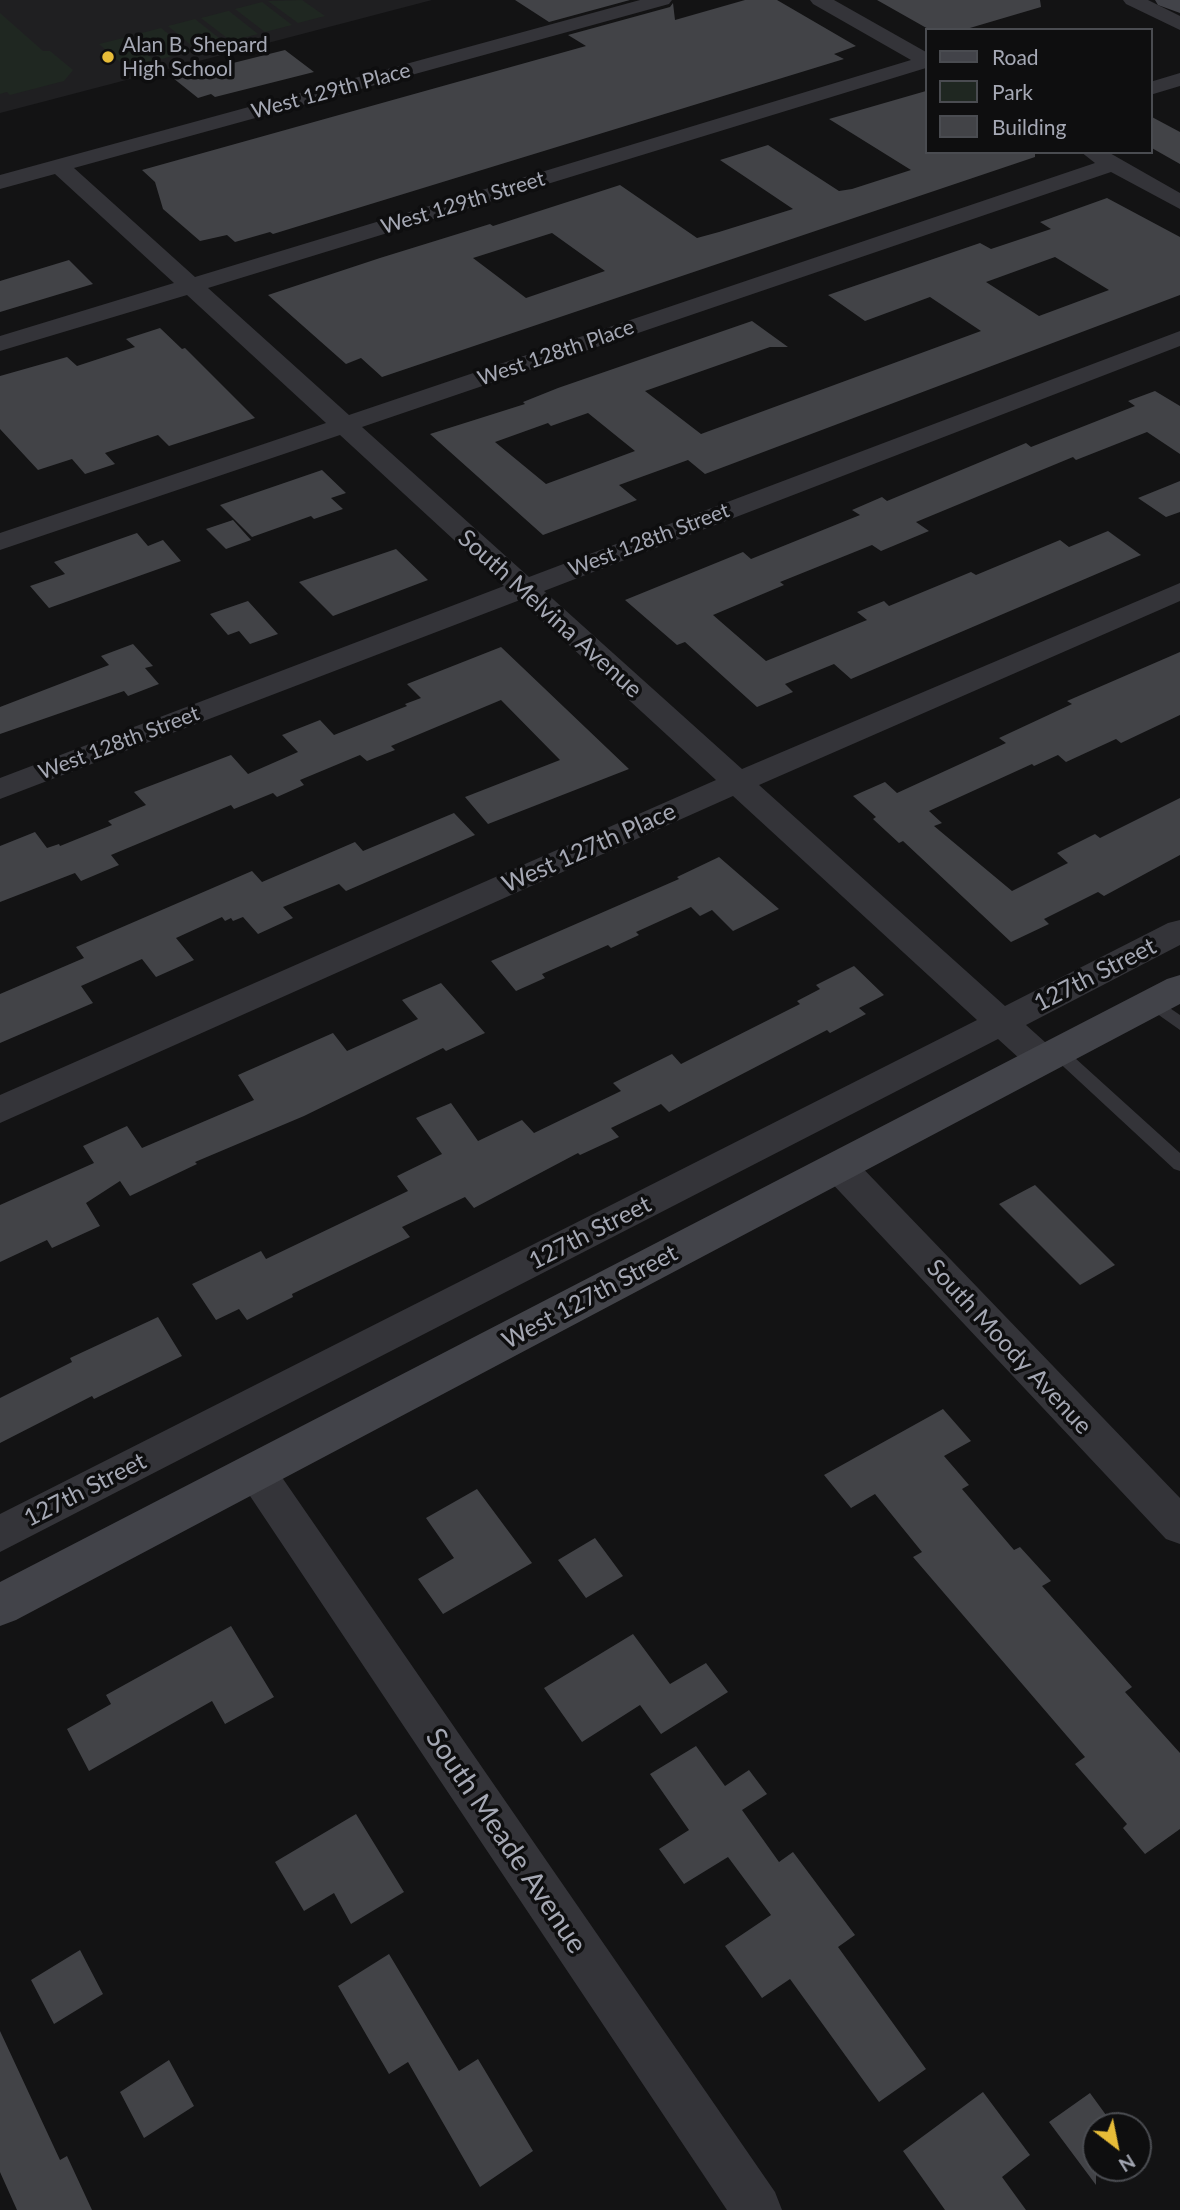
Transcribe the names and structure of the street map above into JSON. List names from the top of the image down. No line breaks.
{"streets":{"main road":["West 127th Street"],"street":["West 129th Place","West 129th Street","West 128th Place","West 128th Street","South Melvina Avenue","West 127th Place","127th Street","South Moody Avenue","South Meade Avenue"]},"crossings":[["West 129th Place","South Melvina Avenue"],["West 129th Street","South Melvina Avenue"],["West 128th Place","South Melvina Avenue"],["West 128th Street","South Melvina Avenue"],["South Melvina Avenue","West 127th Place"],["South Melvina Avenue","127th Street"],["South Melvina Avenue","West 127th Street"],["West 127th Street","South Moody Avenue"],["West 127th Street","South Meade Avenue"]],"places":["Alan B. Shepard High School"],"legend":["Road","Park","Building"],"north":"bottom right"}
